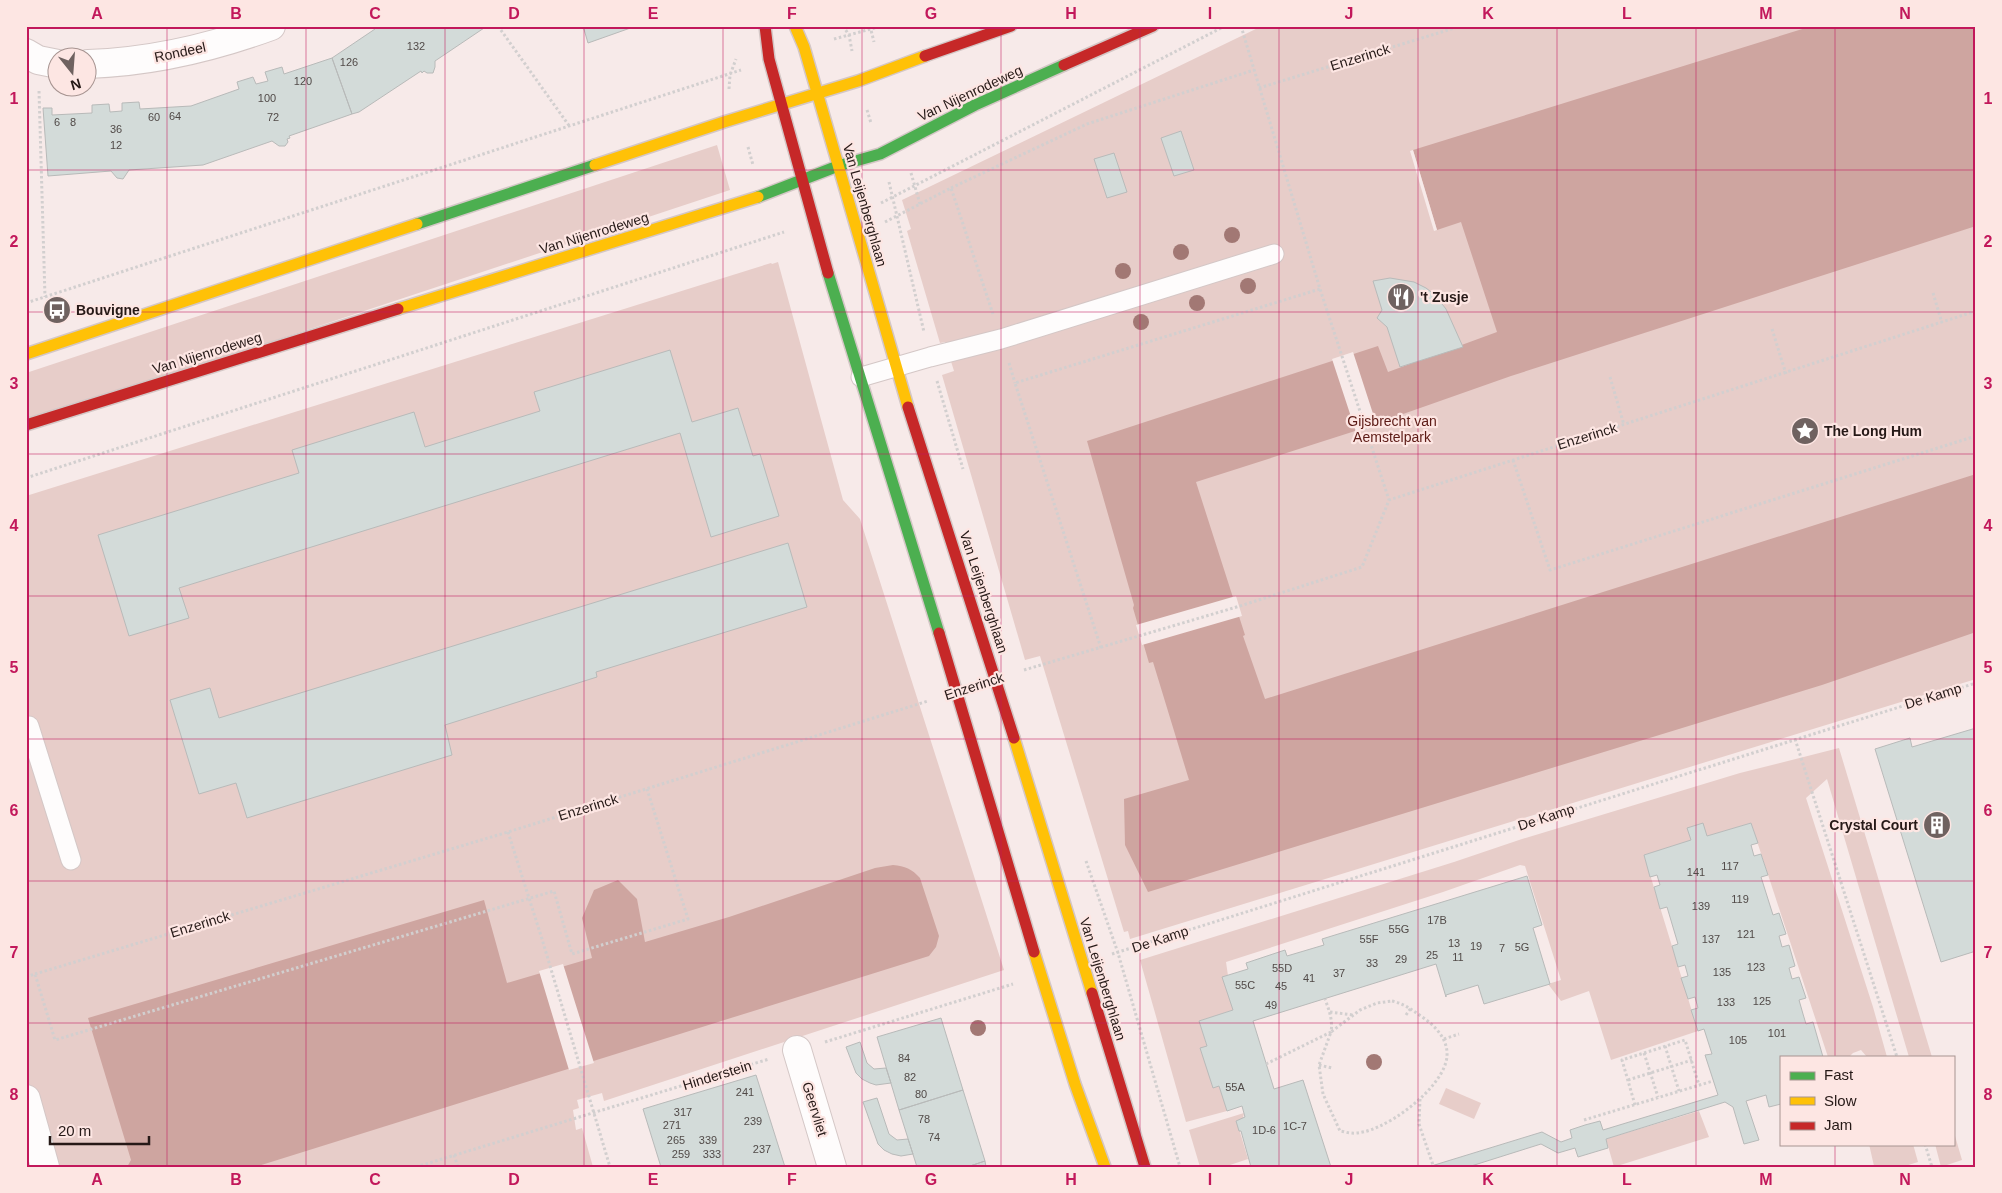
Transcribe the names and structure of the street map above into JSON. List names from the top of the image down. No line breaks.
{"streets":{"street":["Rondeel","Van Nijenrodeweg","Van Leijenberghlaan","Geervliet"],"path":["Enzerinck","De Kamp","Hinderstein"]},"crossings":[["Enzerinck","Van Leijenberghlaan"],["Van Nijenrodeweg","Van Leijenberghlaan"],["Hinderstein","Geervliet"]],"parks":["Gijsbrecht van Aemstelpark"],"places":{"restaurant":["'t Zusje"],"bus stop":["Bouvigne"],"place":["The Long Hum"],"building":["Crystal Court"]},"house_numbers":["132","126","120","100","64","60","72","6","8","36","12","117","141","119","139","17B","55G","121","55F","137","13","19","5G","7","25","11","29","33","123","55D","135","37","41","55C","45","125","133","49","101","105","84","82","55A","241","80","317","78","239","271","1C-7","1D-6","74","265","339","237","259","333"],"legend":["Fast","Slow","Jam"],"scale_bar":"20 m","north":"bottom","grid":{"columns":["A","B","C","D","E","F","G","H","I","J","K","L","M","N"],"rows":["1","2","3","4","5","6","7","8"]}}
